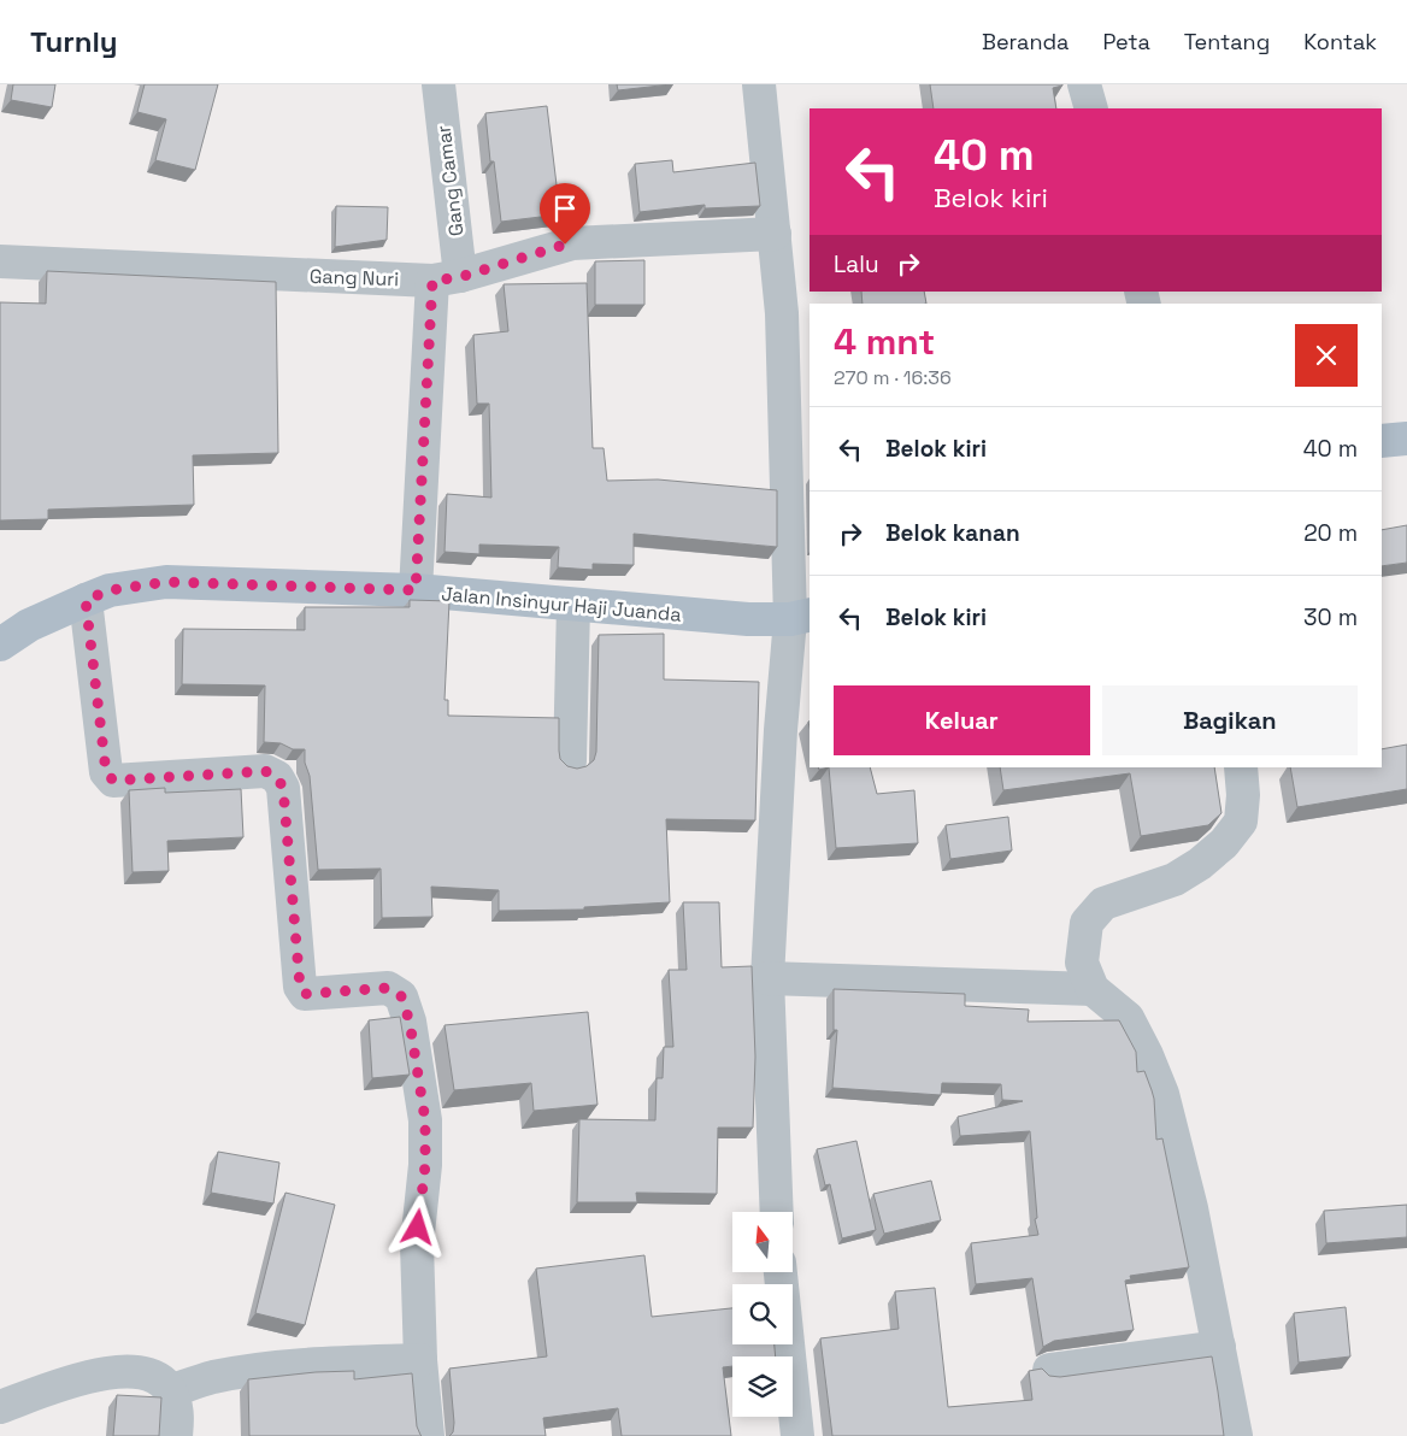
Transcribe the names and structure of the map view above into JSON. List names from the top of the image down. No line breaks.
{"streets":{"main road":["Jalan Insinyur Haji Juanda"],"street":["Gang Camar","Gang Nuri"]},"crossings":[["Gang Camar","Gang Nuri"],["Gang Camar","Jalan Insinyur Haji Juanda"]],"north":"top","page":{"header":"Turnly","nav":["Beranda","Peta","Tentang","Kontak"],"turn":["40 m","Belok kiri"],"then":"Lalu","heading":["4 mnt","270 m · 16:36"],"list":[{"name":"Belok kiri","value":"40 m"},{"name":"Belok kanan","value":"20 m"},{"name":"Belok kiri","value":"30 m"}],"buttons":["Keluar","Bagikan"]}}
